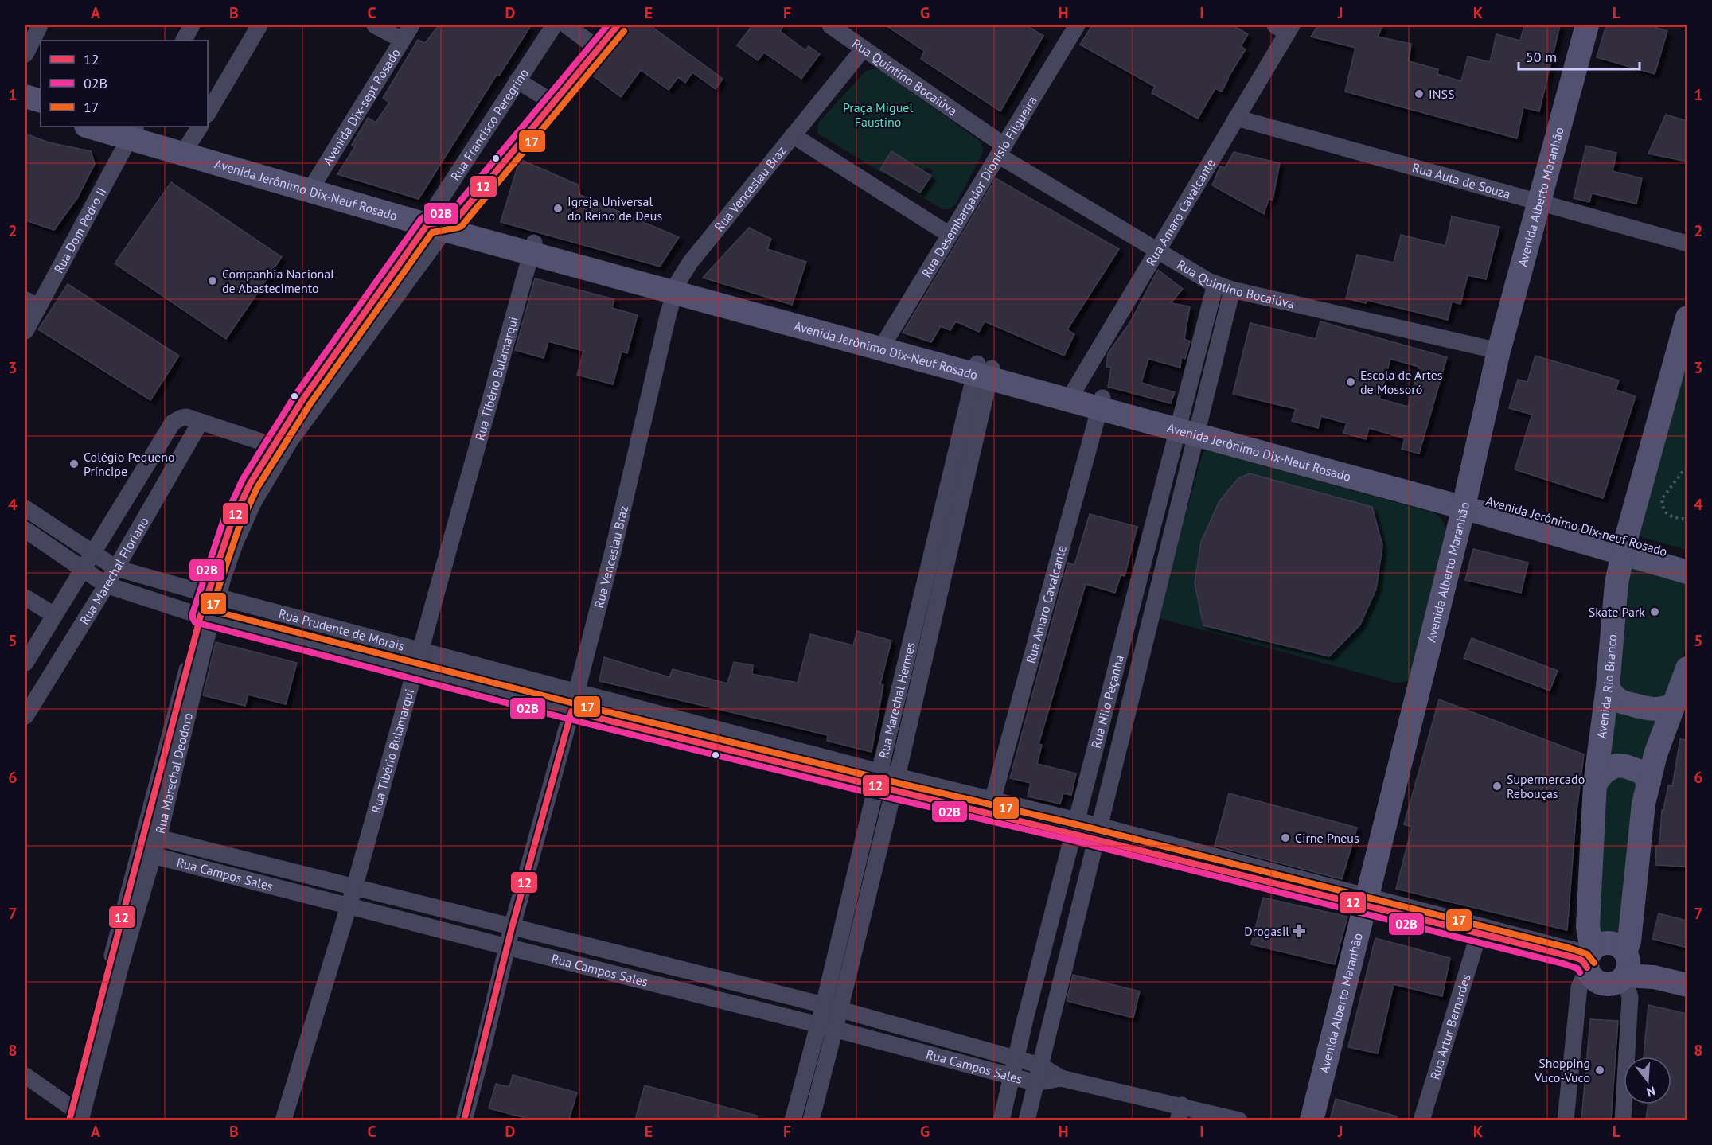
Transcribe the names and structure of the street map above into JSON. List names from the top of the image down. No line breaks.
{"streets":{"main road":["Avenida Jerônimo Dix-Neuf Rosado","Avenida Alberto Maranhão","Avenida Jerônimo Dix-neuf Rosado","Avenida Rio Branco"],"street":["Rua Quintino Bocaiúva","Avenida Dix-sept Rosado","Rua Francisco Peregrino","Rua Auta de Souza","Rua Desembargador Dionísio Filgueira","Rua Venceslau Braz","Rua Amaro Cavalcante","Rua Dom Pedro II","Rua Tibério Bulamarqui","Rua Marechal Floriano","Rua Prudente de Morais","Rua Marechal Hermes","Rua Nilo Peçanha","Rua Marechal Deodoro","Rua Campos Sales","Rua Artur Bernardes"]},"crossings":[["Rua Quintino Bocaiúva","Rua Desembargador Dionísio Filgueira"],["Rua Quintino Bocaiúva","Rua Venceslau Braz"],["Rua Quintino Bocaiúva","Avenida Alberto Maranhão"],["Rua Quintino Bocaiúva","Rua Amaro Cavalcante"],["Rua Quintino Bocaiúva","Rua Nilo Peçanha"],["Avenida Dix-sept Rosado","Avenida Jerônimo Dix-Neuf Rosado"],["Rua Francisco Peregrino","Avenida Jerônimo Dix-Neuf Rosado"],["Rua Francisco Peregrino","Rua Marechal Deodoro"],["Rua Auta de Souza","Avenida Alberto Maranhão"],["Rua Auta de Souza","Rua Amaro Cavalcante"],["Rua Desembargador Dionísio Filgueira","Avenida Jerônimo Dix-Neuf Rosado"],["Avenida Jerônimo Dix-Neuf Rosado","Rua Venceslau Braz"],["Avenida Jerônimo Dix-Neuf Rosado","Avenida Alberto Maranhão"],["Avenida Jerônimo Dix-Neuf Rosado","Rua Amaro Cavalcante"],["Avenida Jerônimo Dix-Neuf Rosado","Rua Dom Pedro II"],["Avenida Jerônimo Dix-Neuf Rosado","Rua Tibério Bulamarqui"],["Avenida Jerônimo Dix-Neuf Rosado","Avenida Jerônimo Dix-neuf Rosado"],["Avenida Jerônimo Dix-Neuf Rosado","Avenida Rio Branco"],["Avenida Jerônimo Dix-Neuf Rosado","Rua Marechal Hermes"],["Avenida Jerônimo Dix-Neuf Rosado","Rua Nilo Peçanha"],["Avenida Jerônimo Dix-Neuf Rosado","Rua Marechal Deodoro"],["Rua Venceslau Braz","Rua Prudente de Morais"],["Rua Venceslau Braz","Rua Campos Sales"],["Avenida Alberto Maranhão","Avenida Jerônimo Dix-neuf Rosado"],["Avenida Alberto Maranhão","Rua Prudente de Morais"],["Rua Amaro Cavalcante","Rua Prudente de Morais"],["Rua Tibério Bulamarqui","Rua Prudente de Morais"],["Rua Tibério Bulamarqui","Rua Campos Sales"],["Avenida Jerônimo Dix-neuf Rosado","Avenida Rio Branco"],["Rua Marechal Floriano","Rua Prudente de Morais"],["Rua Prudente de Morais","Avenida Rio Branco"],["Rua Prudente de Morais","Rua Marechal Hermes"],["Rua Prudente de Morais","Rua Nilo Peçanha"],["Rua Prudente de Morais","Rua Marechal Deodoro"],["Rua Prudente de Morais","Rua Artur Bernardes"],["Rua Marechal Hermes","Rua Campos Sales"],["Rua Nilo Peçanha","Rua Campos Sales"],["Rua Marechal Deodoro","Rua Campos Sales"]],"parks":["Praça Miguel Faustino"],"places":{"other":["INSS","Igreja Universal do Reino de Deus","Companhia Nacional de Abastecimento","Escola de Artes de Mossoró","Colégio Pequeno Príncipe","Skate Park","Supermercado Rebouças","Cirne Pneus","Shopping Vuco-Vuco"],"health":["Drogasil"]},"lines":["transit line 12","transit line 02B","transit line 17"],"legend":["12","02B","17"],"scale_bar":"50 m","north":"bottom","grid":{"columns":["A","B","C","D","E","F","G","H","I","J","K","L"],"rows":["1","2","3","4","5","6","7","8"]}}
